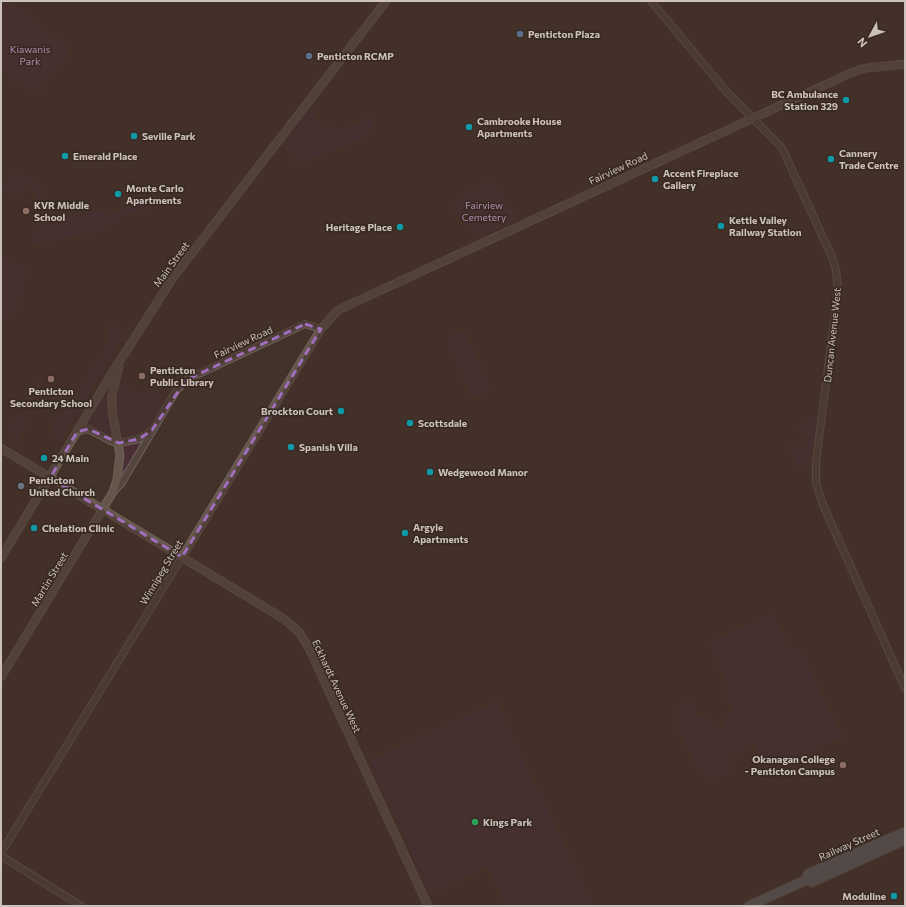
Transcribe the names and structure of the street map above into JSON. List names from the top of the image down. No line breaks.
{"streets":{"highway":["Railway Street"],"main road":["Fairview Road","Main Street","Winnipeg Street","Martin Street","Eckhardt Avenue West"],"street":["Duncan Avenue West"]},"crossings":[["Fairview Road","Duncan Avenue West"],["Fairview Road","Winnipeg Street"],["Fairview Road","Martin Street"],["Main Street","Martin Street"],["Main Street","Eckhardt Avenue West"],["Winnipeg Street","Eckhardt Avenue West"],["Martin Street","Eckhardt Avenue West"]],"parks":["Kiawanis Park","Fairview Cemetery"],"places":["Penticton Plaza","Penticton RCMP","BC Ambulance Station 329","Cambrooke House Apartments","Seville Park","Emerald Place","Cannery Trade Centre","Accent Fireplace Gallery","Monte Carlo Apartments","KVR Middle School","Kettle Valley Railway Station","Heritage Place","Penticton Public Library","Penticton Secondary School","Brockton Court","Scottsdale","Spanish Villa","24 Main","Wedgewood Manor","Penticton United Church","Chelation Clinic","Argyle Apartments","Okanagan College - Penticton Campus","Kings Park","Moduline"],"north":"bottom left"}
